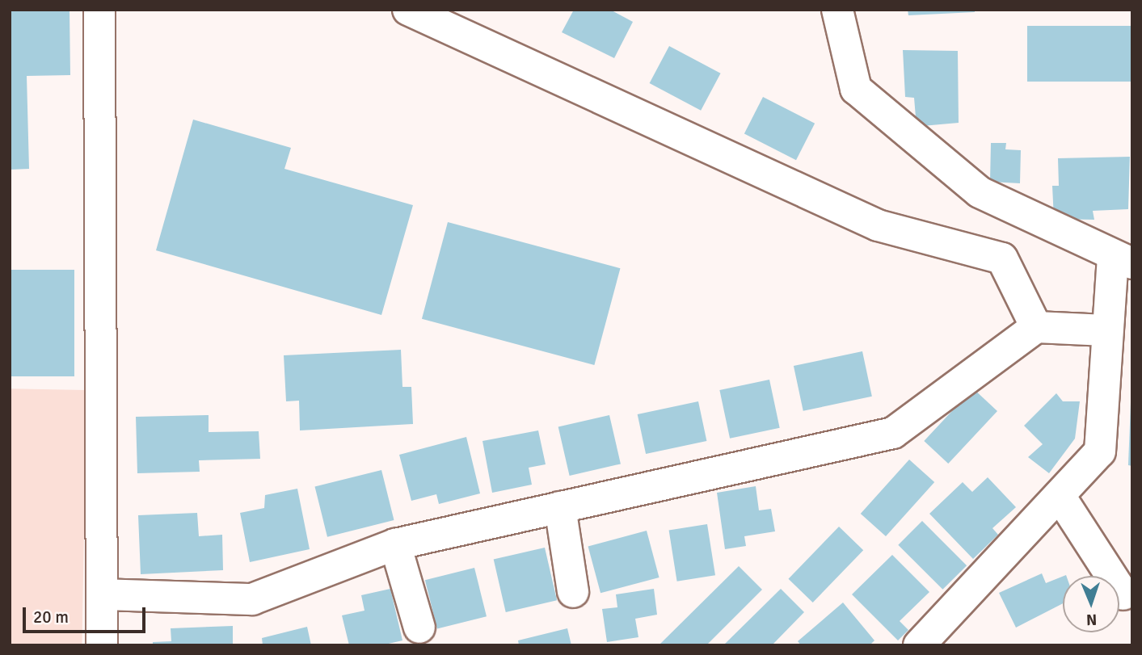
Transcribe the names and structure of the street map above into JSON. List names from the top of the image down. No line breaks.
{"scale_bar":"20 m","north":"bottom"}
